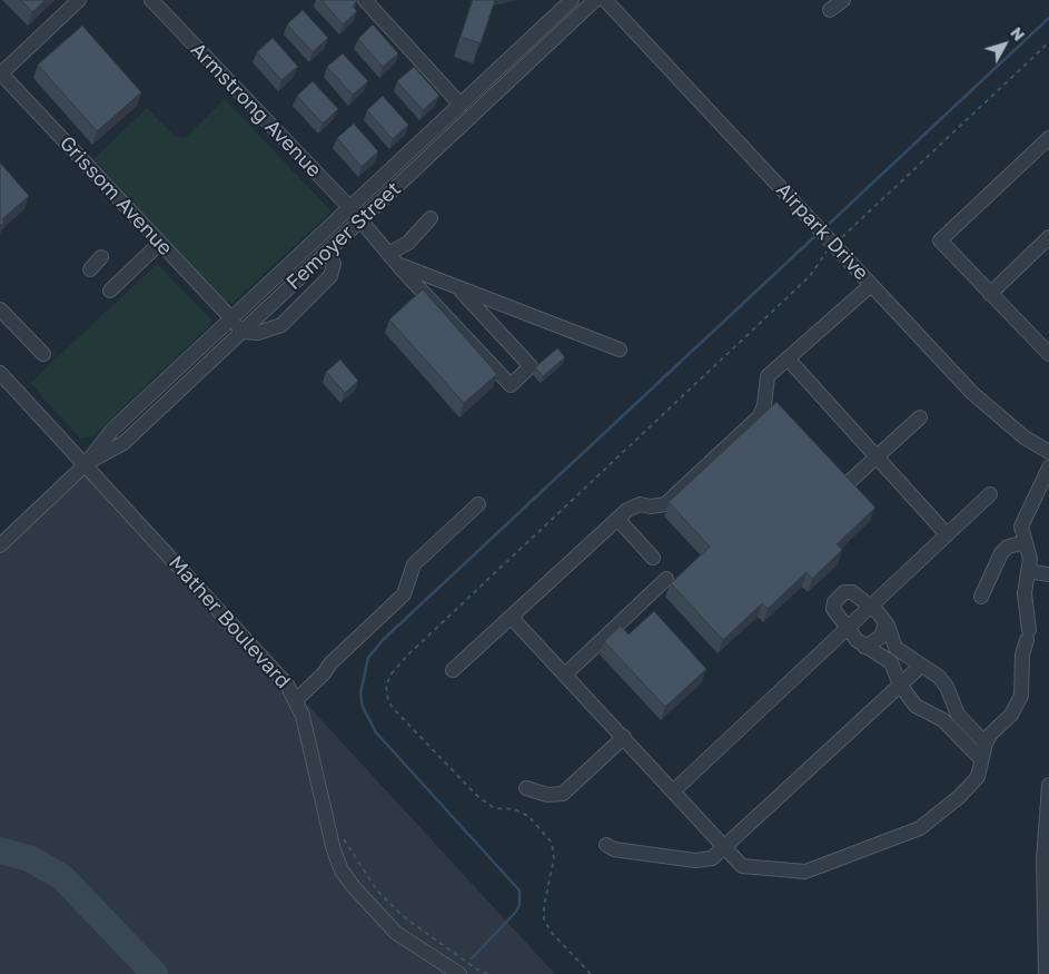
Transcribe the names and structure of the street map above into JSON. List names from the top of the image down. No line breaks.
{"streets":{"street":["Armstrong Avenue","Grissom Avenue","Airpark Drive","Femoyer Street","Mather Boulevard"]},"crossings":[["Armstrong Avenue","Femoyer Street"],["Grissom Avenue","Femoyer Street"],["Femoyer Street","Mather Boulevard"]],"north":"top right"}
